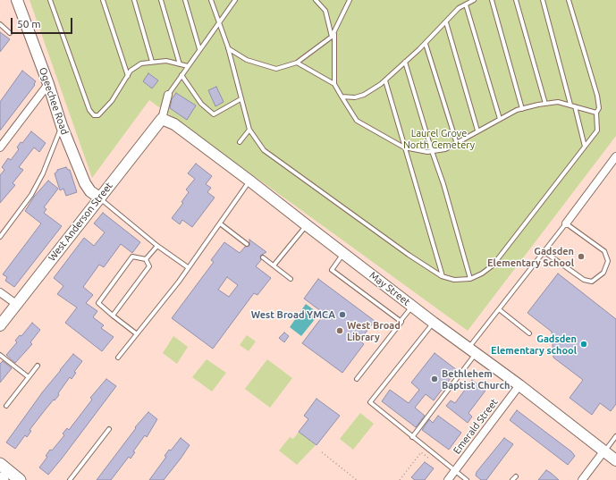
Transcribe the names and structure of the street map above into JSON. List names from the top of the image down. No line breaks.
{"streets":{"street":["Ogeechee Road","West Anderson Street","May Street","Emerald Street"]},"crossings":[["Ogeechee Road","West Anderson Street"],["West Anderson Street","May Street"],["May Street","Emerald Street"]],"parks":["Laurel Grove North Cemetery"],"places":["Gadsden Elementary School","West Broad YMCA","West Broad Library","Gadsden Elementary school","Bethlehem Baptist Church"],"scale_bar":"50 m"}
